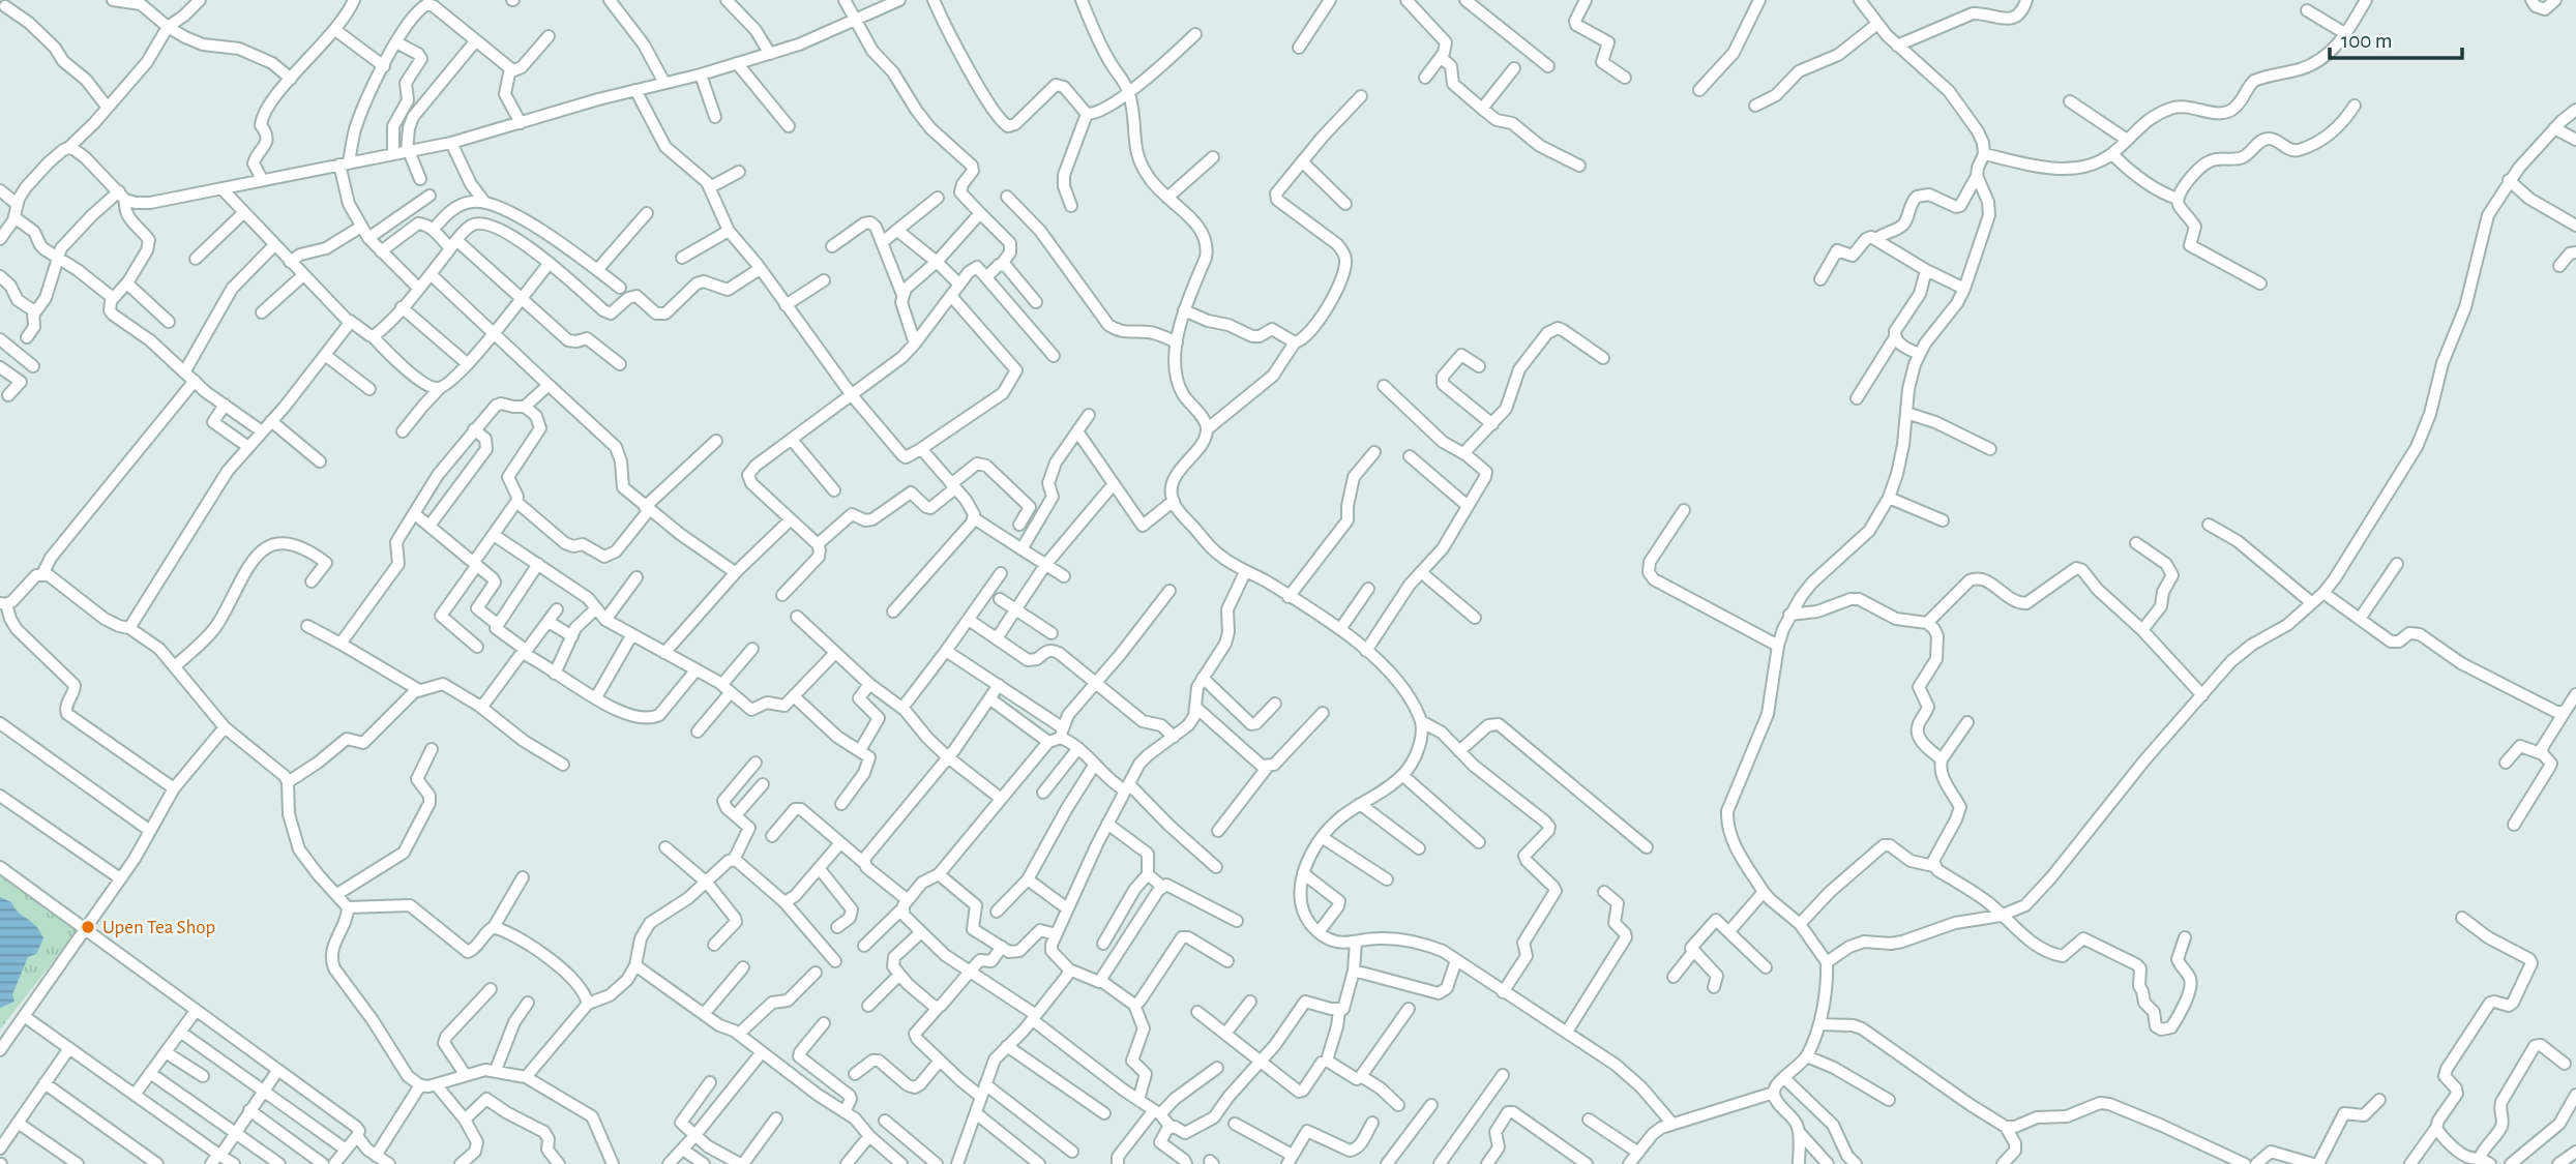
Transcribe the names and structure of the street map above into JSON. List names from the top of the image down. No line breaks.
{"places":["Upen Tea Shop"],"scale_bar":"100 m"}
